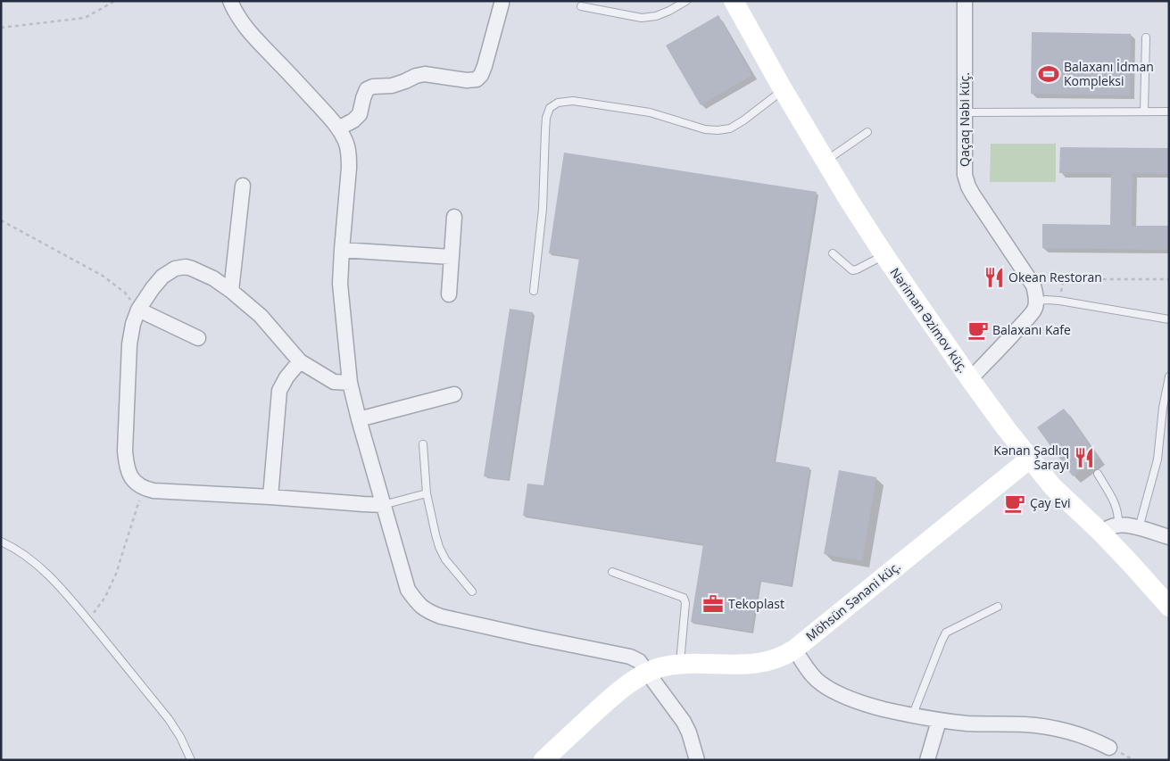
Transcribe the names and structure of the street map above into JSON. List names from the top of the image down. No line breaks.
{"streets":{"main road":["Nəriman Əzimov küç.","Möhsün Sənani küç."],"street":["Qaçaq Nəbi küç."]},"crossings":[["Nəriman Əzimov küç.","Möhsün Sənani küç."]],"places":{"sports":["Balaxanı İdman Kompleksi"],"restaurant":["Okean Restoran","Kənan Şadlıq Sarayı"],"cafe":["Balaxanı Kafe","Çay Evi"],"office":["Tekoplast"]}}
